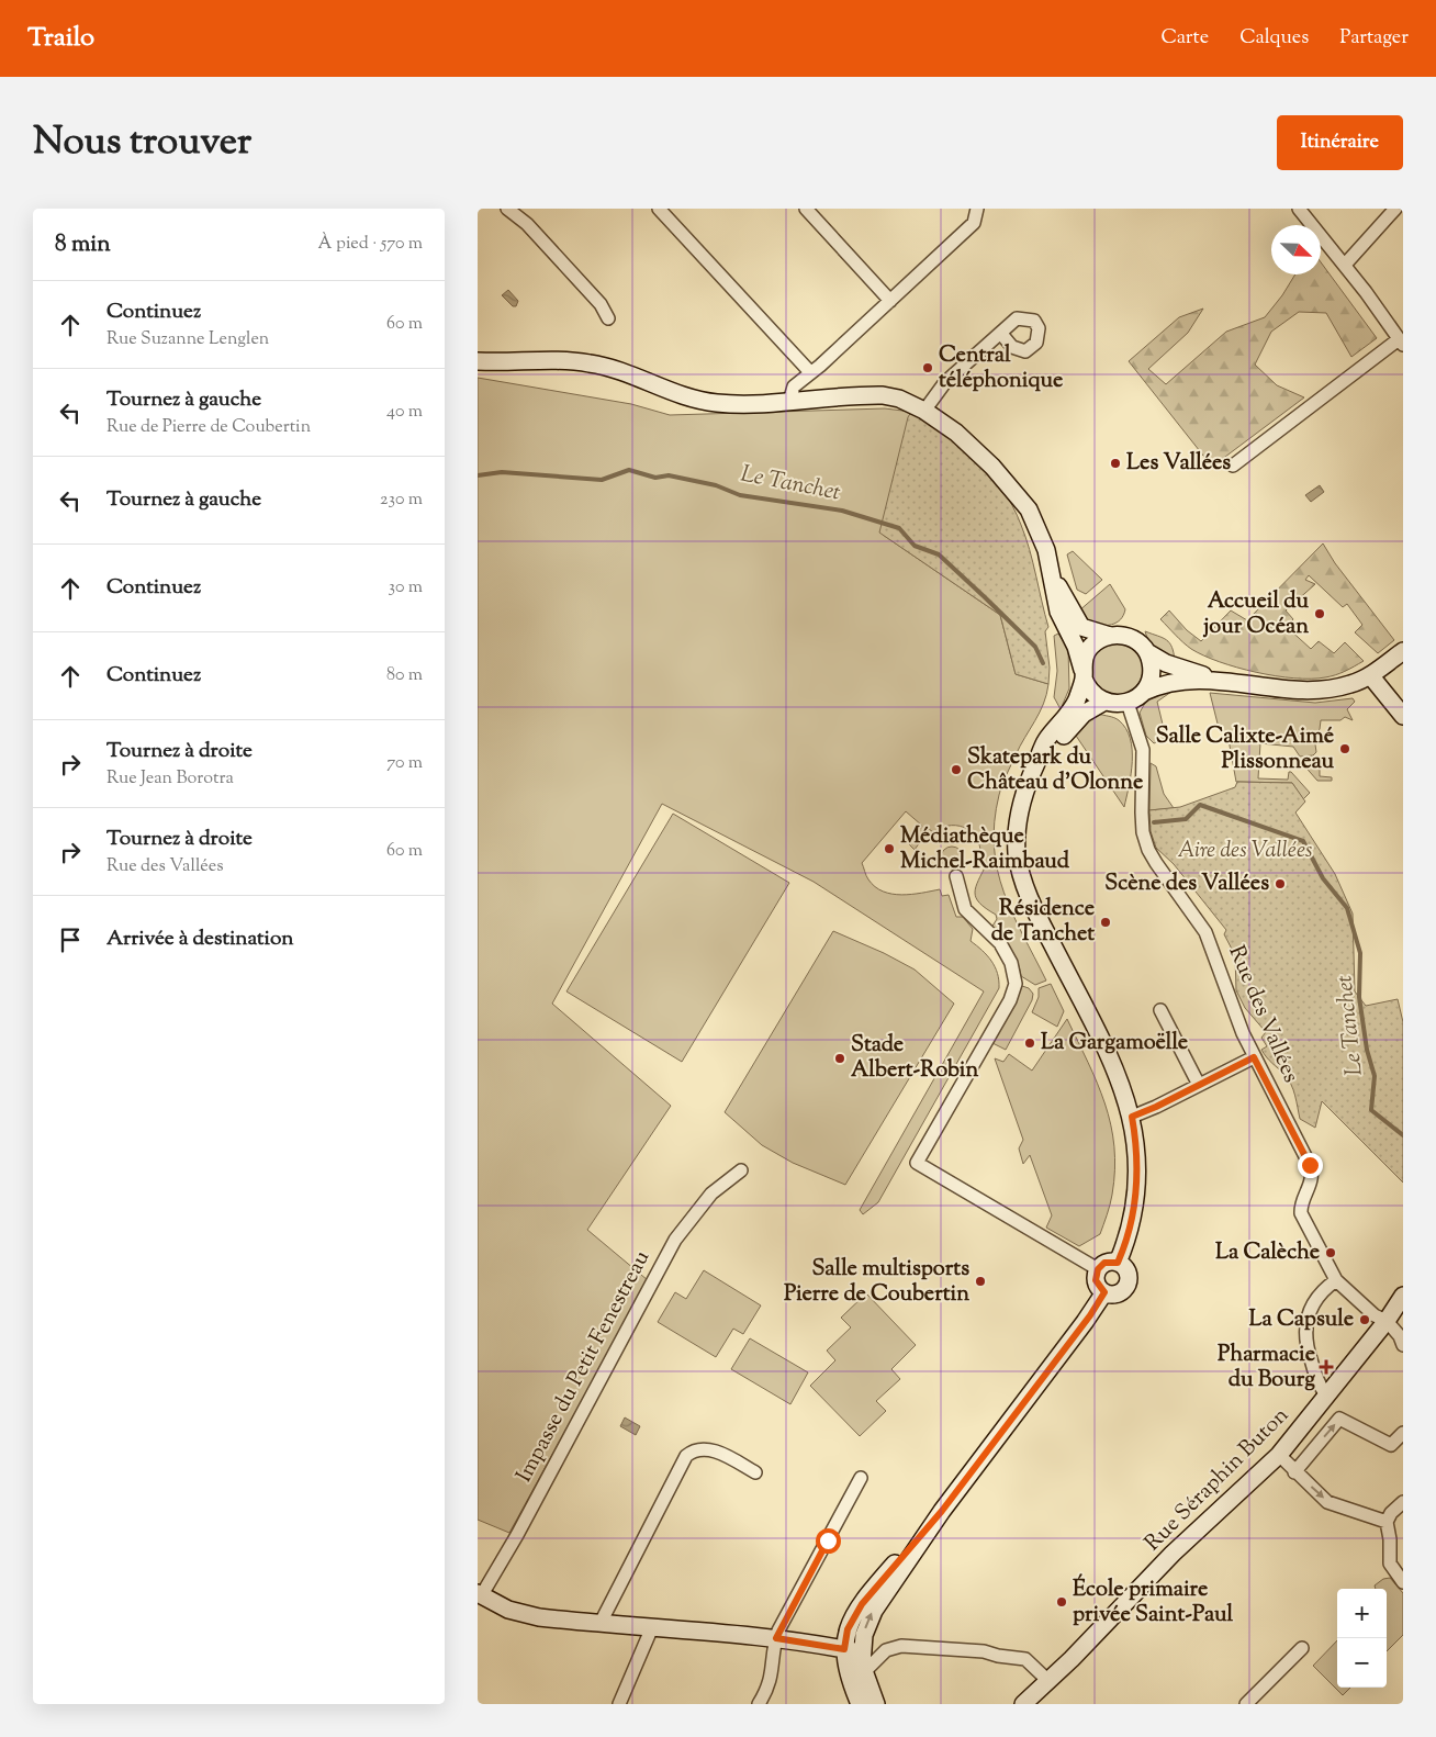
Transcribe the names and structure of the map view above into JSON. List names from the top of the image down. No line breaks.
{"streets":{"main road":["Rue Séraphin Buton"],"street":["Rue des Vallées","Impasse du Petit Fenestreau"]},"crossings":[["Rue des Vallées","Rue Séraphin Buton"]],"water":["Le Tanchet"],"parks":["Aire des Vallées"],"places":{"other":["Central téléphonique","Les Vallées","Accueil du jour Océan","Salle Calixte-Aimé Plissonneau","Skatepark du Château d'Olonne","Médiathèque Michel-Raimbaud","Scène des Vallées","Résidence de Tanchet","La Gargamoëlle","Stade Albert-Robin","La Calèche","Salle multisports Pierre de Coubertin","La Capsule","École primaire privée Saint-Paul"],"health":["Pharmacie du Bourg"]},"north":"bottom right","page":{"header":"Trailo","nav":["Carte","Calques","Partager"],"title":"Nous trouver","buttons":"Itinéraire","heading":["8 min","À pied · 570 m"],"list":[["Continuez","Rue Suzanne Lenglen","60 m"],["Tournez à gauche","Rue de Pierre de Coubertin","40 m"],["Tournez à gauche","230 m"],["Continuez","30 m"],["Continuez","80 m"],["Tournez à droite","Rue Jean Borotra","70 m"],["Tournez à droite","Rue des Vallées","60 m"],"Arrivée à destination"],"map_buttons":["+","−"]}}
